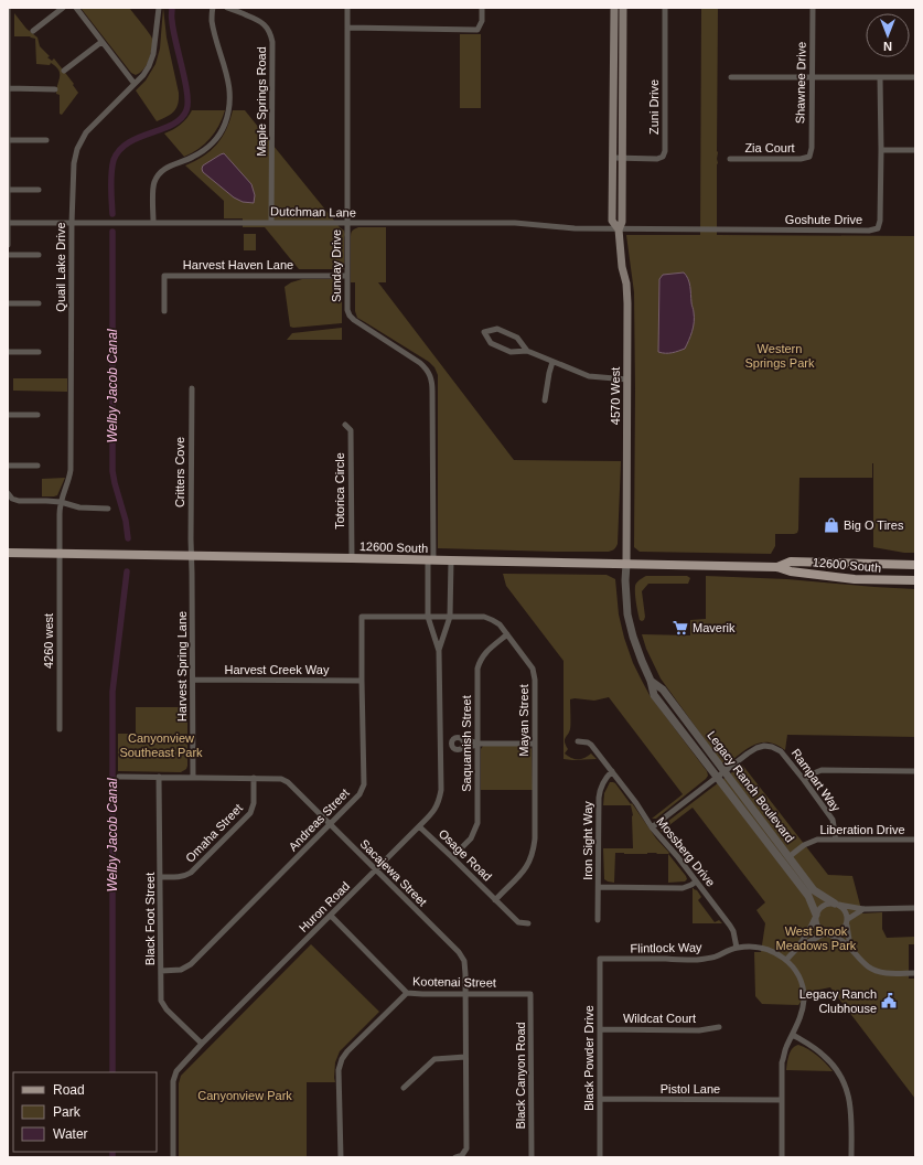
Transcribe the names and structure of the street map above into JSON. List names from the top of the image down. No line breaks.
{"streets":{"main road":["4570 West","12600 South"],"street":["Shawnee Drive","Maple Springs Road","Zuni Drive","Zia Court","Dutchman Lane","Goshute Drive","Harvest Haven Lane","Sunday Drive","Quail Lake Drive","Critters Cove","Totorica Circle","4260 west","Harvest Spring Lane","Harvest Creek Way","Mayan Street","Saquamish Street","Rampart Way","Legacy Ranch Boulevard","Andreas Street","Liberation Drive","Omaha Street","Iron Sight Way","Mossberg Drive","Osage Road","Sacajewa Street","Huron Road","Black Foot Street","Flintlock Way","Kootenai Street","Wildcat Court","Black Powder Drive","Black Canyon Road","Pistol Lane"]},"crossings":[["Shawnee Drive","Zia Court"],["Maple Springs Road","Dutchman Lane"],["Zuni Drive","4570 West"],["Dutchman Lane","Goshute Drive"],["Dutchman Lane","Sunday Drive"],["Dutchman Lane","Quail Lake Drive"],["Dutchman Lane","4570 West"],["Goshute Drive","4570 West"],["Harvest Haven Lane","Sunday Drive"],["Sunday Drive","12600 South"],["Sunday Drive","Huron Road"],["Quail Lake Drive","12600 South"],["Quail Lake Drive","4260 west"],["4570 West","12600 South"],["4570 West","Legacy Ranch Boulevard"],["Critters Cove","12600 South"],["Critters Cove","Harvest Spring Lane"],["Totorica Circle","12600 South"],["12600 South","4260 west"],["12600 South","Harvest Spring Lane"],["12600 South","Legacy Ranch Boulevard"],["12600 South","Huron Road"],["Harvest Spring Lane","Harvest Creek Way"],["Harvest Spring Lane","Sacajewa Street"],["Harvest Creek Way","Andreas Street"],["Mayan Street","Saquamish Street"],["Mayan Street","Andreas Street"],["Mayan Street","Osage Road"],["Mayan Street","Huron Road"],["Saquamish Street","Osage Road"],["Rampart Way","Legacy Ranch Boulevard"],["Rampart Way","Liberation Drive"],["Rampart Way","Mossberg Drive"],["Legacy Ranch Boulevard","Liberation Drive"],["Andreas Street","Sacajewa Street"],["Andreas Street","Black Foot Street"],["Omaha Street","Sacajewa Street"],["Omaha Street","Black Foot Street"],["Iron Sight Way","Mossberg Drive"],["Mossberg Drive","Flintlock Way"],["Osage Road","Huron Road"],["Sacajewa Street","Huron Road"],["Sacajewa Street","Black Foot Street"],["Sacajewa Street","Kootenai Street"],["Huron Road","Black Foot Street"],["Huron Road","Kootenai Street"],["Flintlock Way","Black Powder Drive"],["Flintlock Way","Pistol Lane"],["Kootenai Street","Black Canyon Road"],["Wildcat Court","Black Powder Drive"],["Black Powder Drive","Pistol Lane"]],"water":["Welby Jacob Canal"],"parks":["Western Springs Park","Canyonview Southeast Park","West Brook Meadows Park","Canyonview Park"],"places":{"shop":["Big O Tires"],"supermarket":["Maverik"],"public building":["Legacy Ranch Clubhouse"]},"legend":["Road","Park","Water"],"north":"bottom"}
